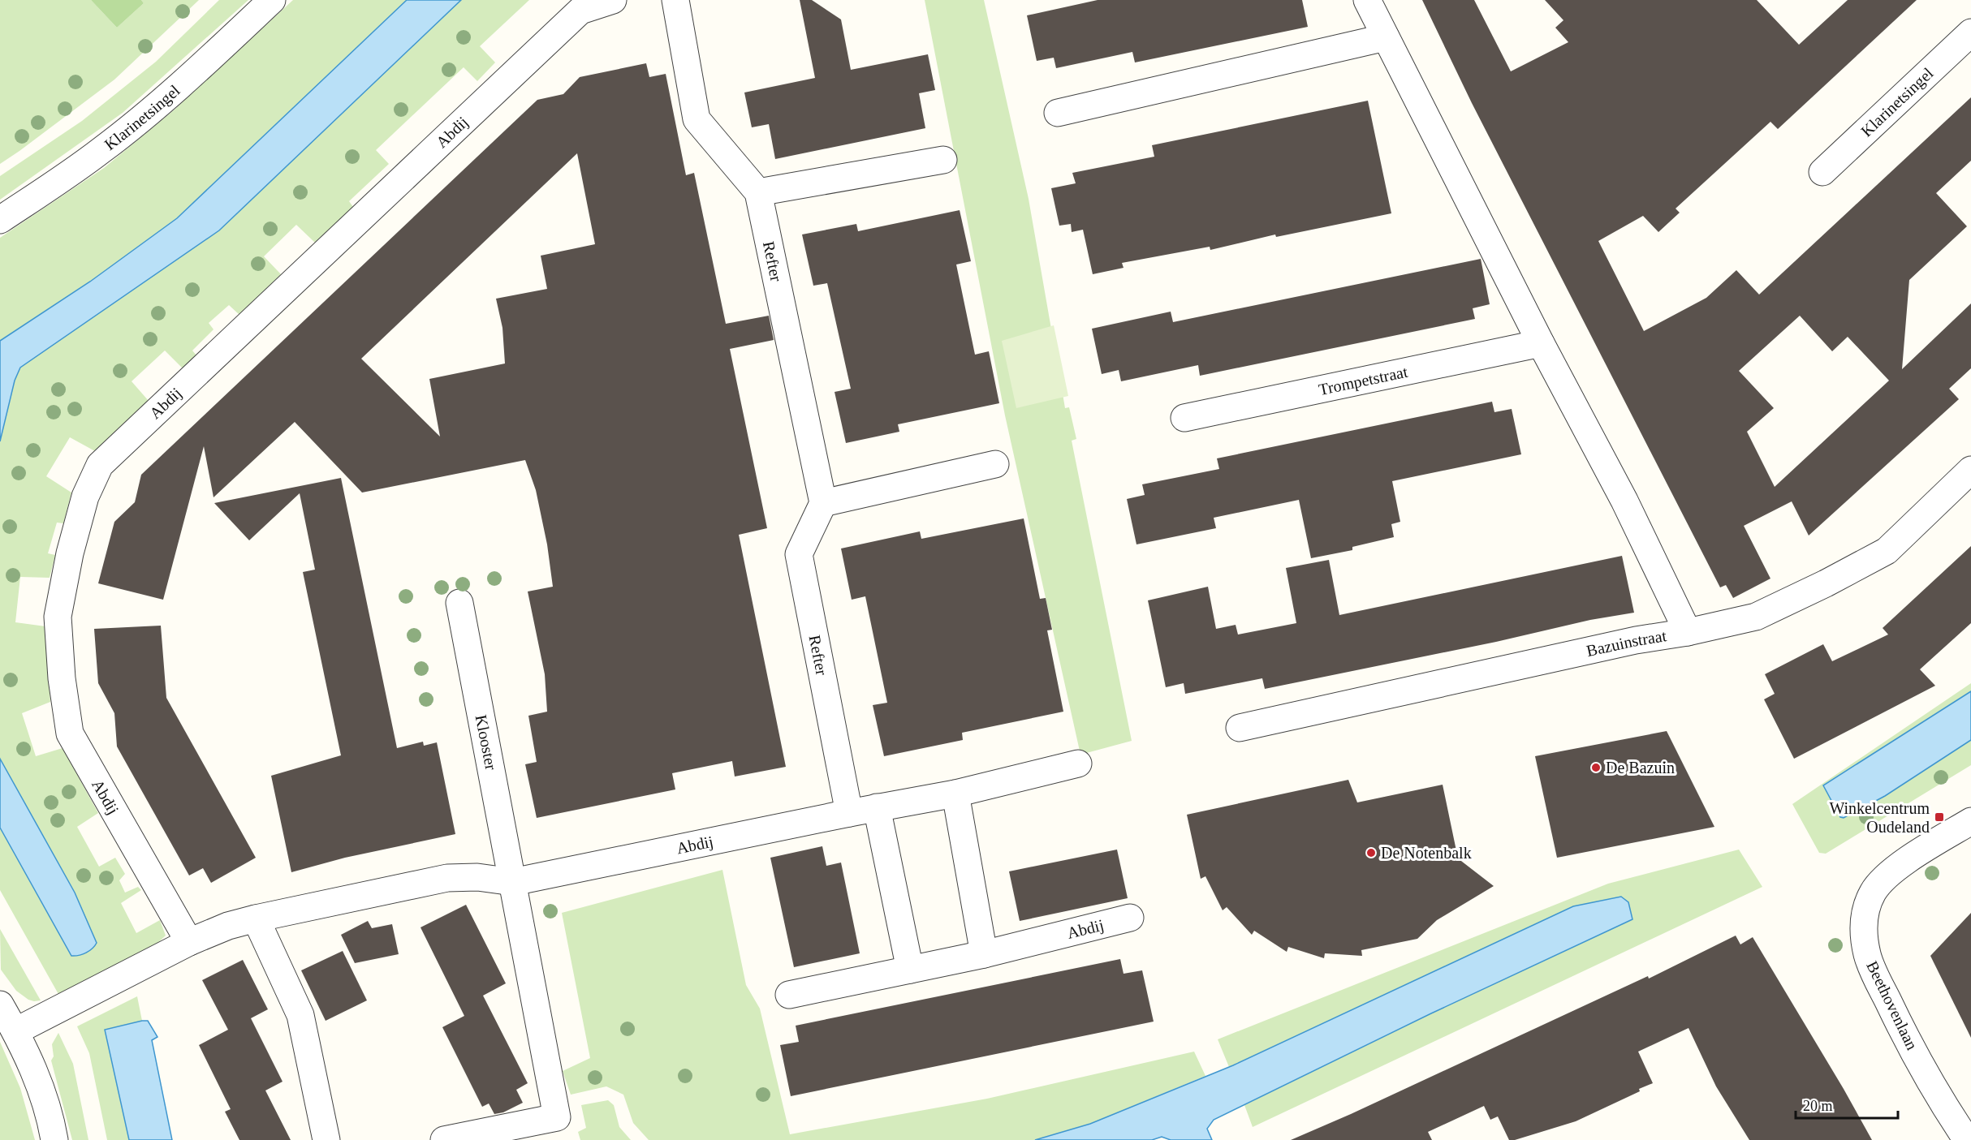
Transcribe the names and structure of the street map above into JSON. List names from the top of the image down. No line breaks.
{"streets":{"street":["Klarinetsingel","Abdij","Refter","Trompetstraat","Bazuinstraat","Klooster","Beethovenlaan"]},"crossings":[["Abdij","Refter"],["Abdij","Klooster"]],"places":{"other":["De Bazuin","De Notenbalk"],"transit":["Winkelcentrum Oudeland"]},"scale_bar":"20 m"}
